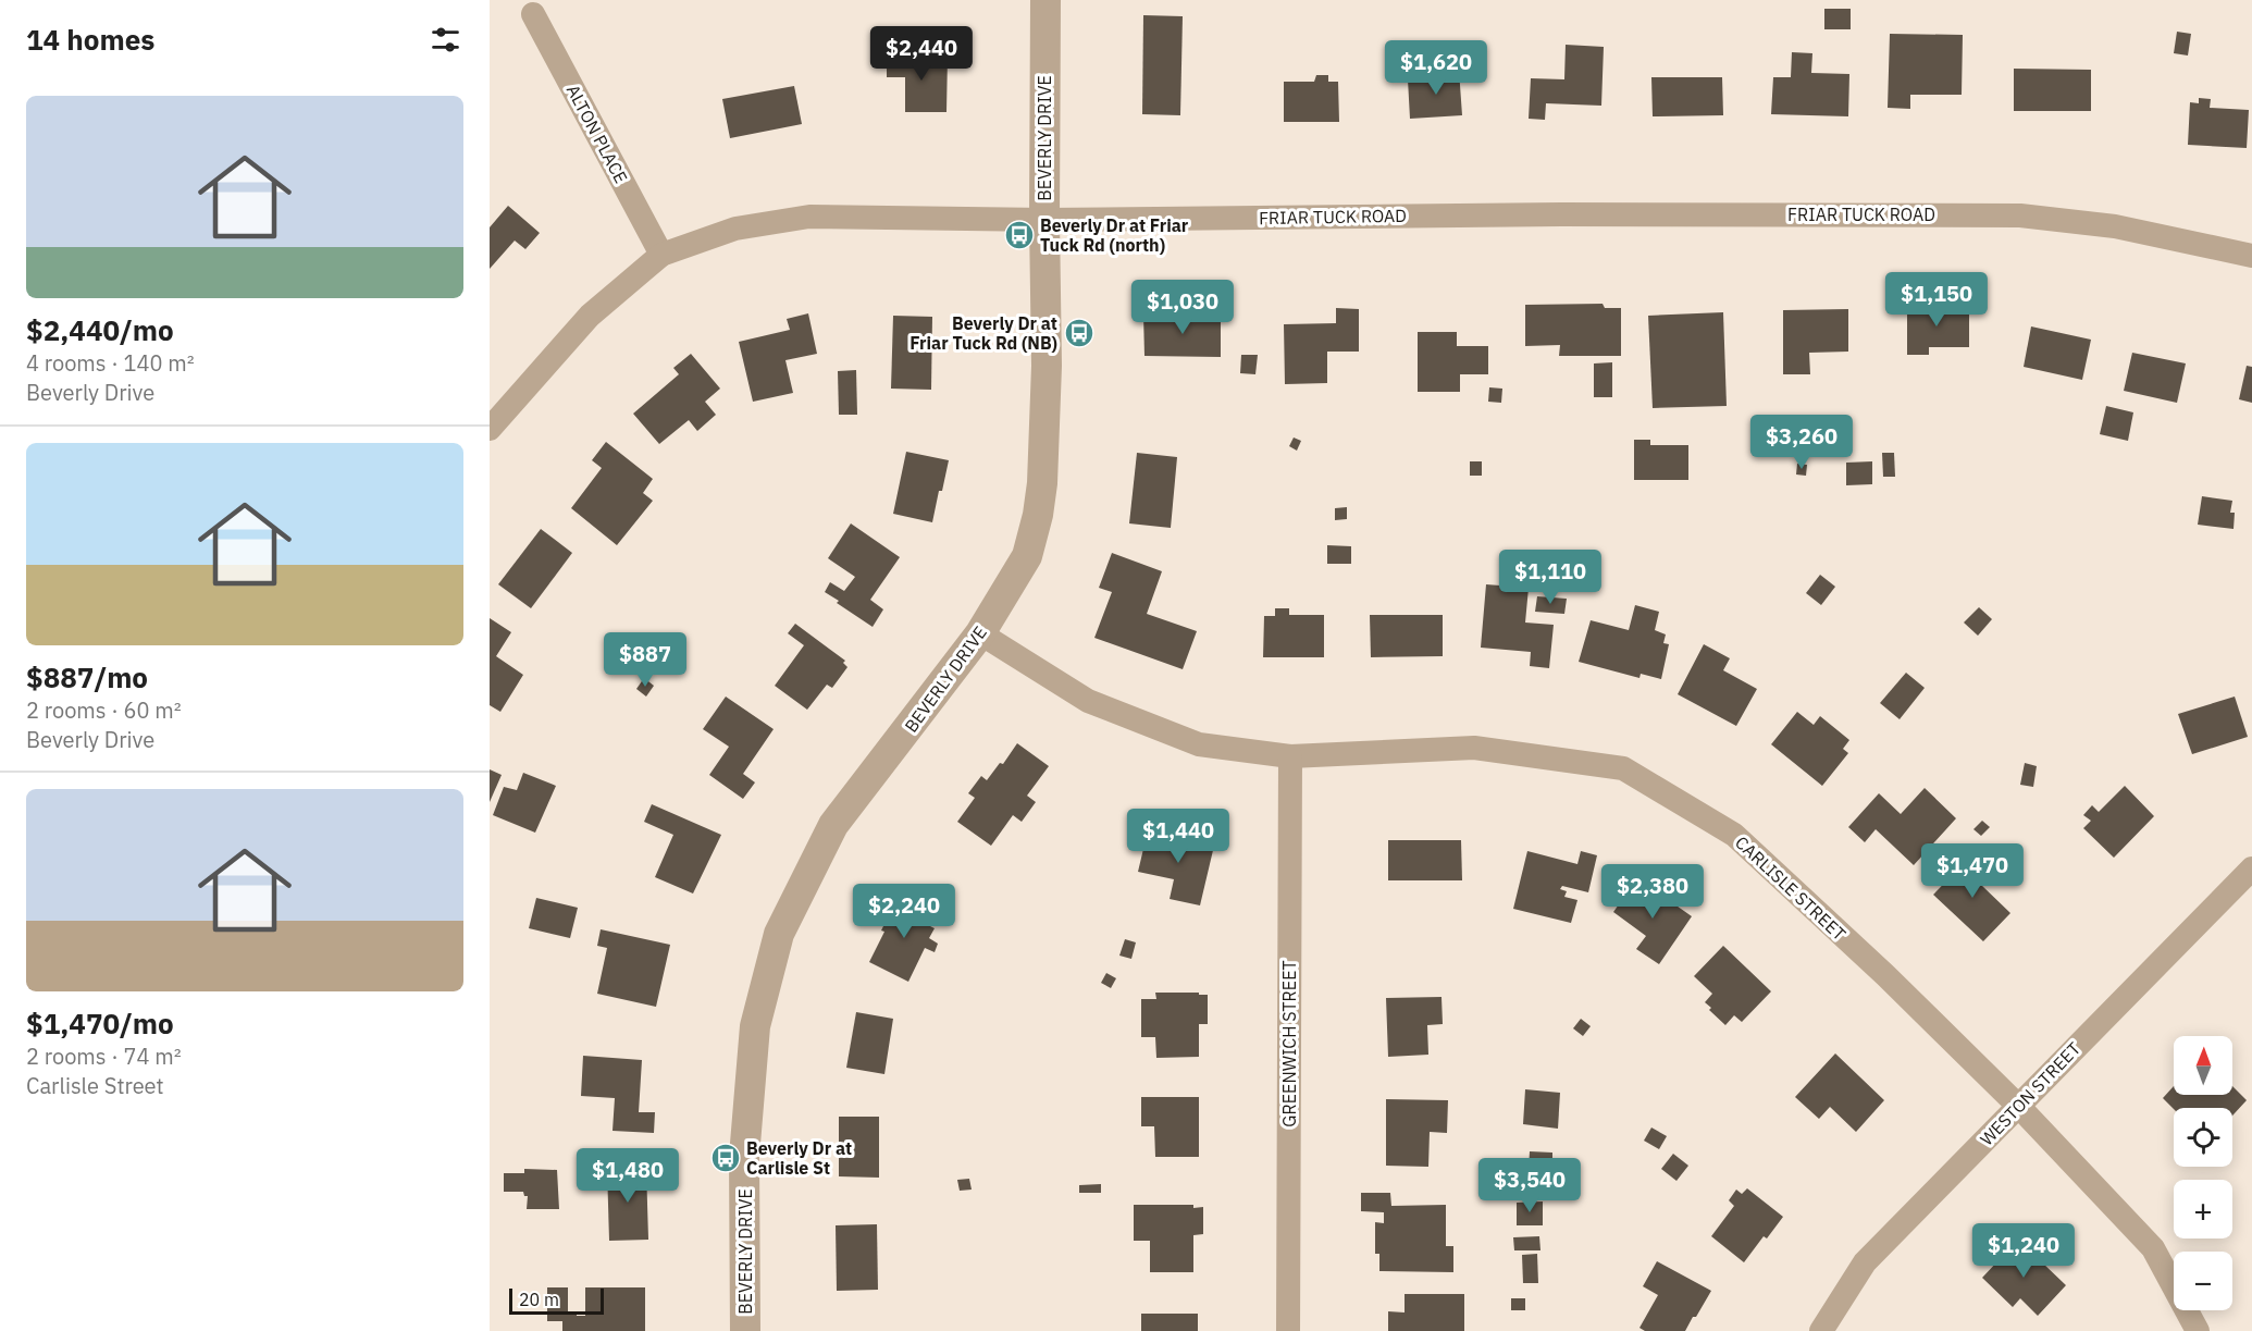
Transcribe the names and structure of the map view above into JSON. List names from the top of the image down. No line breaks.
{"streets":{"street":["ALTON PLACE","BEVERLY DRIVE","FRIAR TUCK ROAD","CARLISLE STREET","GREENWICH STREET","WESTON STREET"]},"crossings":[["ALTON PLACE","FRIAR TUCK ROAD"],["BEVERLY DRIVE","FRIAR TUCK ROAD"],["BEVERLY DRIVE","CARLISLE STREET"],["CARLISLE STREET","GREENWICH STREET"],["CARLISLE STREET","WESTON STREET"]],"places":{"bus stop":["Beverly Dr at Friar Tuck Rd (north)","Beverly Dr at Friar Tuck Rd (NB)","Beverly Dr at Carlisle St"]},"scale_bar":"20 m","north":"top","page":{"heading":"14 homes","price":["$2,440","$1,620","$1,150","$1,030","$3,260","$1,110","$887","$1,440","$1,470","$2,380","$2,240","$1,480","$3,540","$1,240"],"list":[{"name":"$2,440/mo","note":"4 rooms · 140 m² · Beverly Drive"},{"name":"$887/mo","note":"2 rooms · 60 m² · Beverly Drive"},{"name":"$1,470/mo","note":"2 rooms · 74 m² · Carlisle Street"}],"map_buttons":["+","−"],"scale":"20 m"}}
